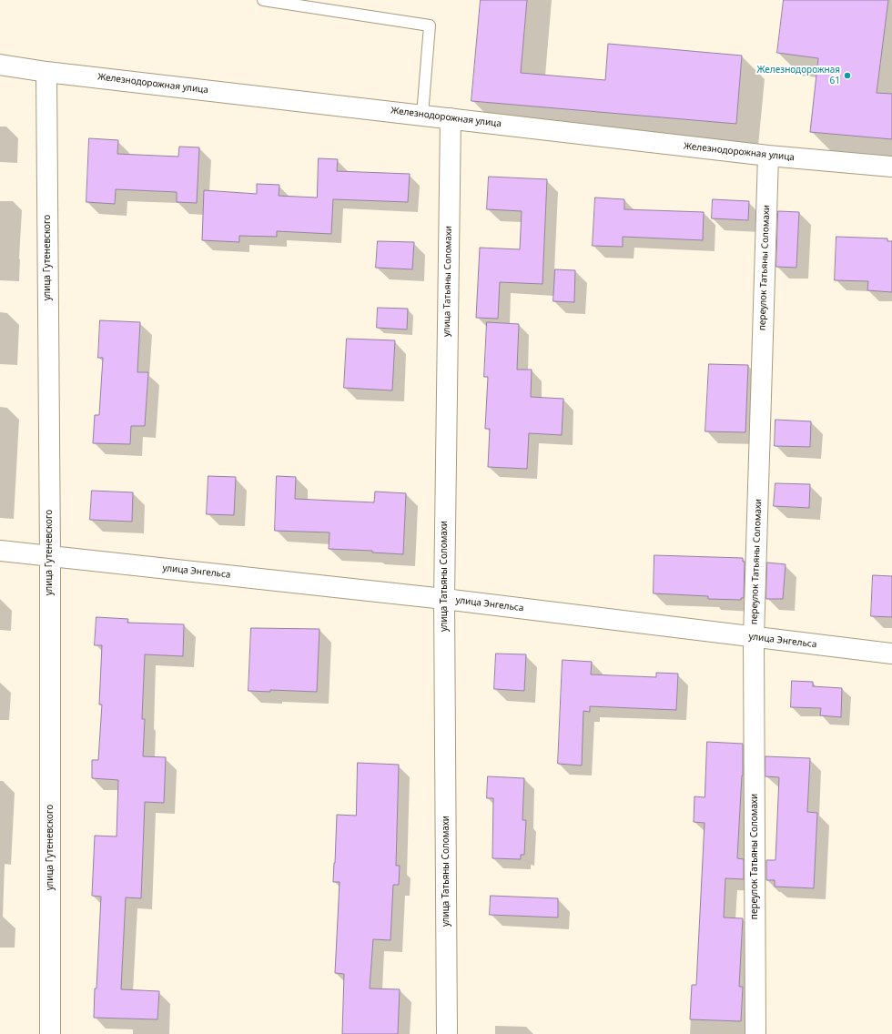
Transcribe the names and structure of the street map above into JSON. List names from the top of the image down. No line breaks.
{"streets":{"street":["Железнодорожная улица","улица Гутеневского","переулок Татьяны Соломахи","улица Татьяны Соломахи","улица Энгельса"]},"crossings":[["Железнодорожная улица","улица Гутеневского"],["Железнодорожная улица","переулок Татьяны Соломахи"],["Железнодорожная улица","улица Татьяны Соломахи"],["улица Гутеневского","улица Энгельса"],["переулок Татьяны Соломахи","улица Энгельса"],["улица Татьяны Соломахи","улица Энгельса"]],"places":["Железнодорожная 61"]}
